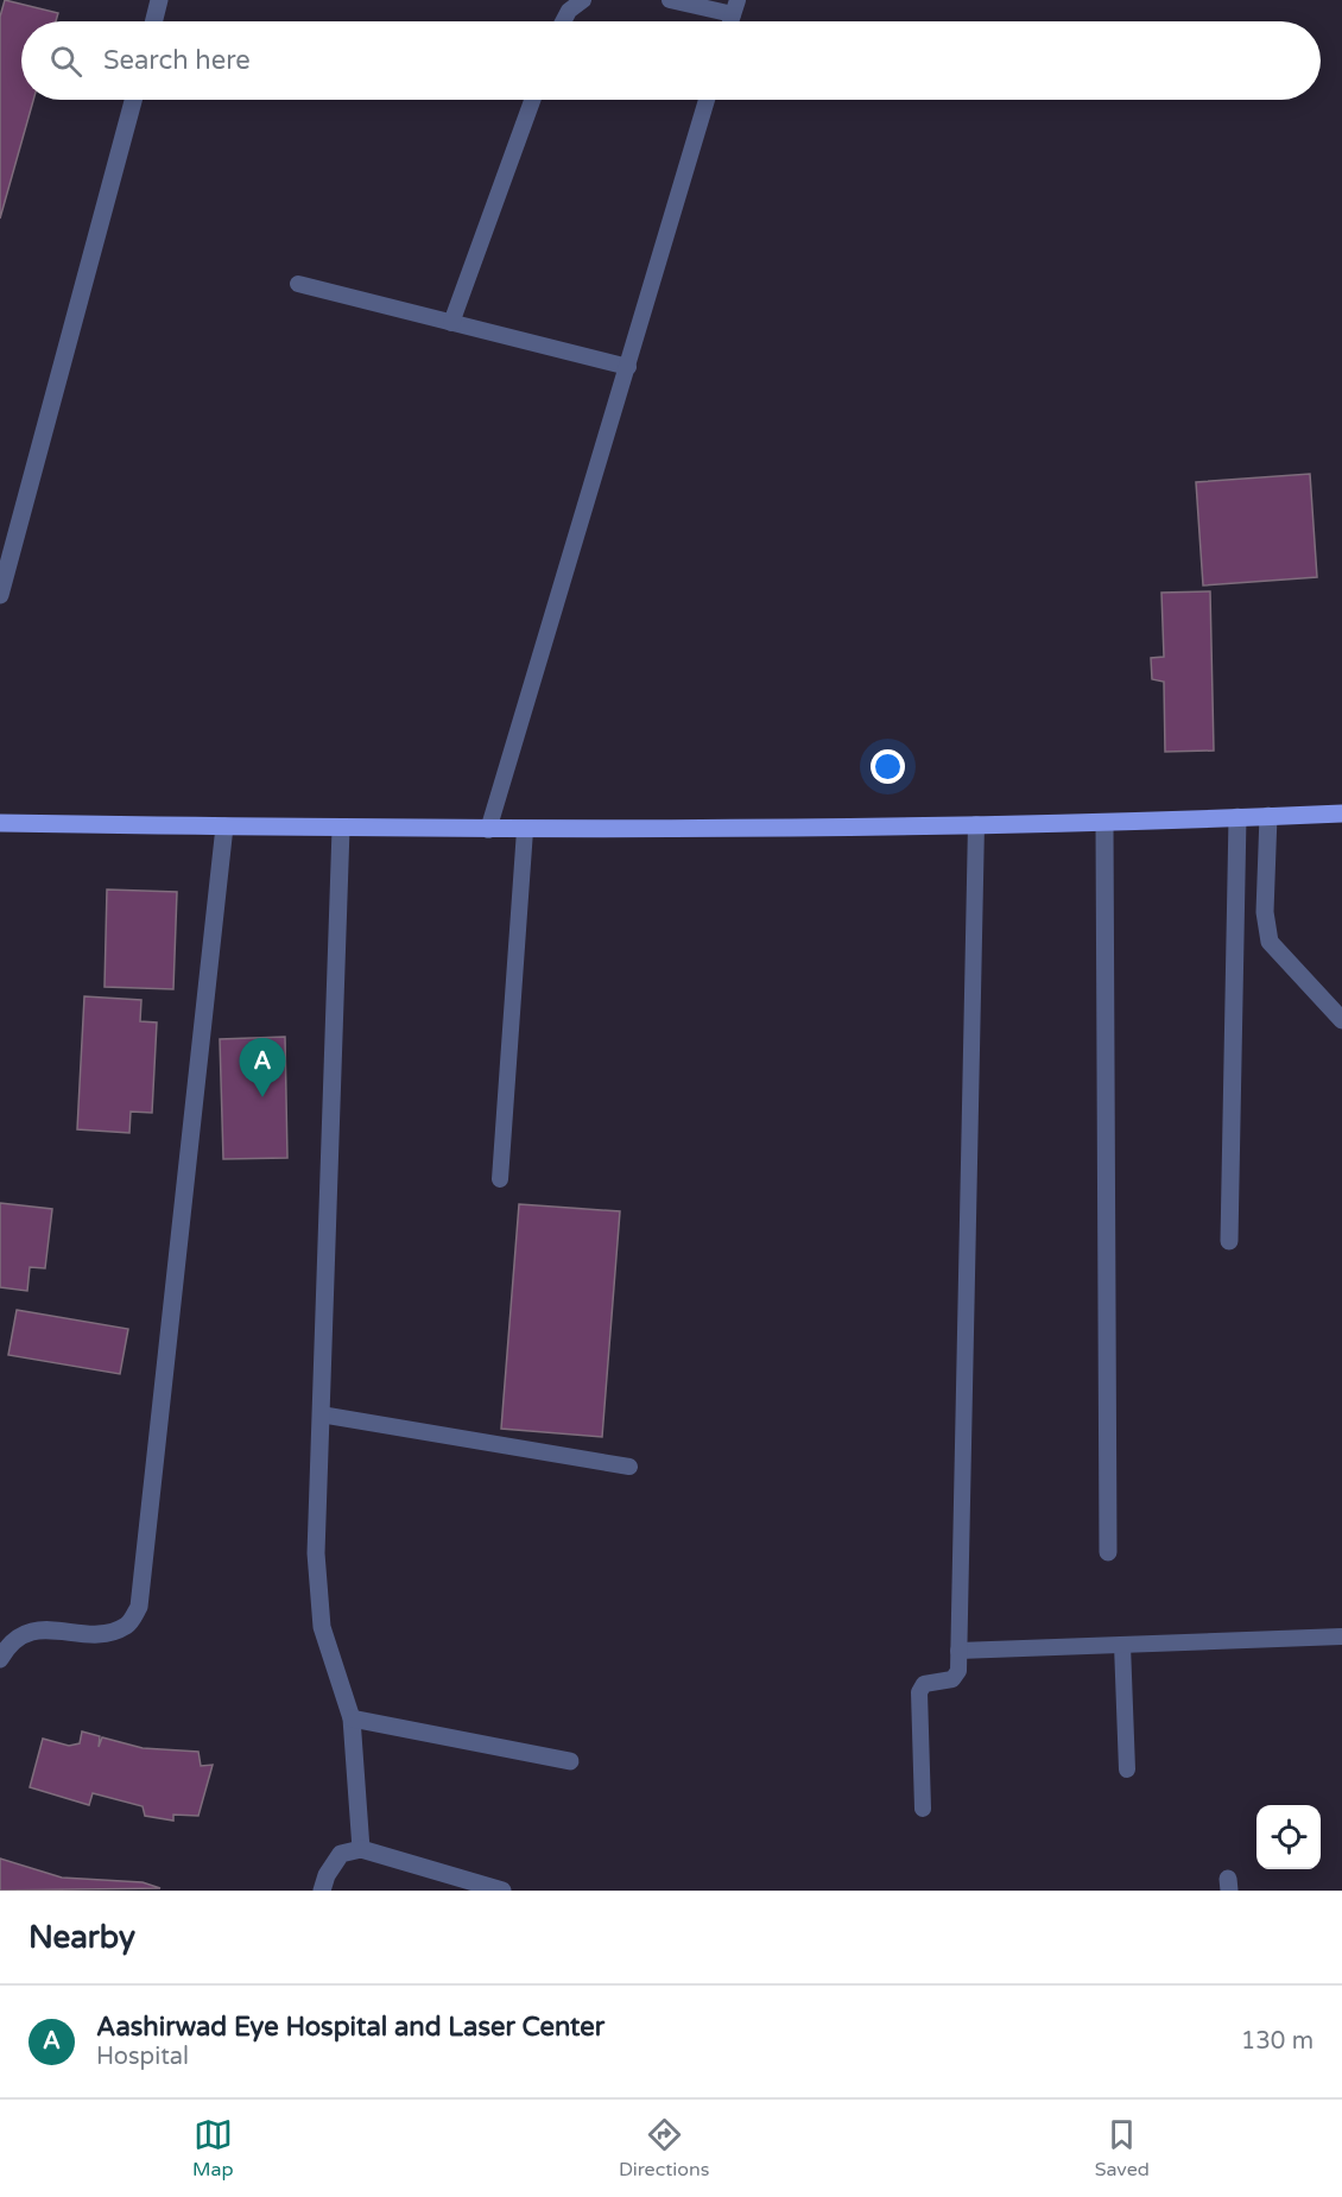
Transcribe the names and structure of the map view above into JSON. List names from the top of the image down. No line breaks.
{"page":{"search":"Search here","pins":"A","heading":"Nearby","list":[{"mark":"A","name":"Aashirwad Eye Hospital and Laser Center","note":"Hospital","value":"130 m"}],"nav":["Map","Directions","Saved"]}}
